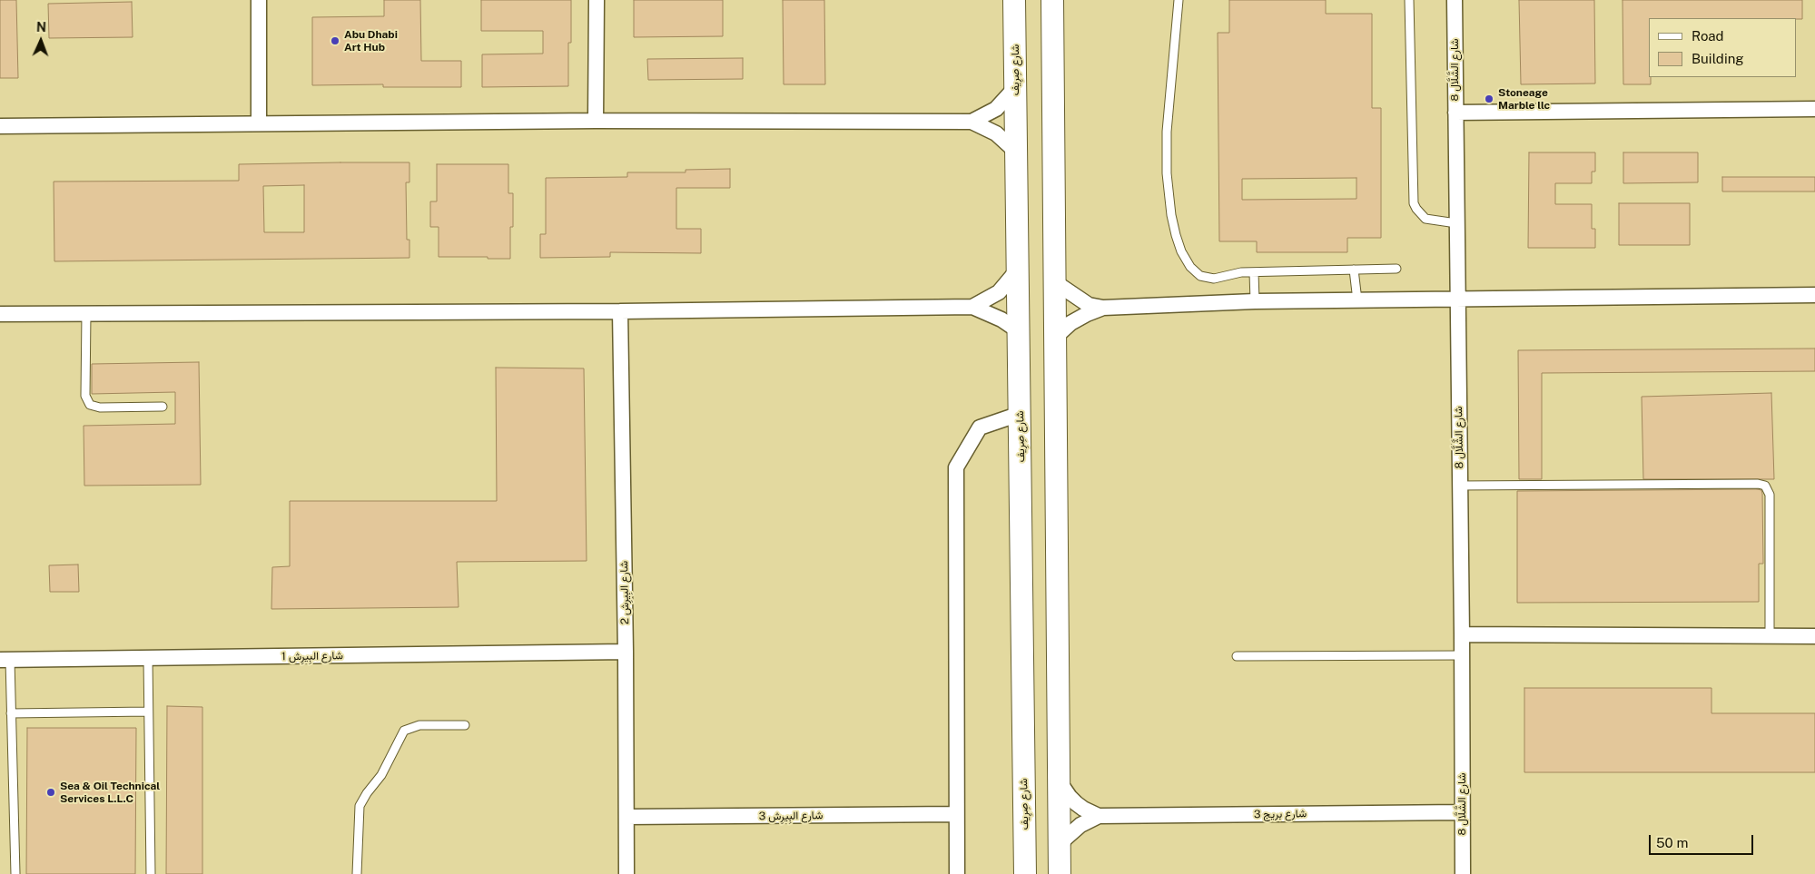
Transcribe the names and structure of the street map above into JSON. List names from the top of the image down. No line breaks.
{"streets":{"main road":["شارع صِرِيف"],"street":["شارع الشَّلَّال 8","شارع البِيرِش 2","شارع البِيرِش 1","شارع بريج 3","شارع البِيرِش 3"]},"crossings":[["شارع الشَّلَّال 8","شارع بريج 3"],["شارع البِيرِش 2","شارع البِيرِش 1"],["شارع البِيرِش 2","شارع البِيرِش 3"]],"places":["Abu Dhabi Art Hub","Stoneage Marble llc","Sea & Oil Technical Services L.L.C"],"legend":["Road","Building"],"scale_bar":"50 m","north":"top"}
